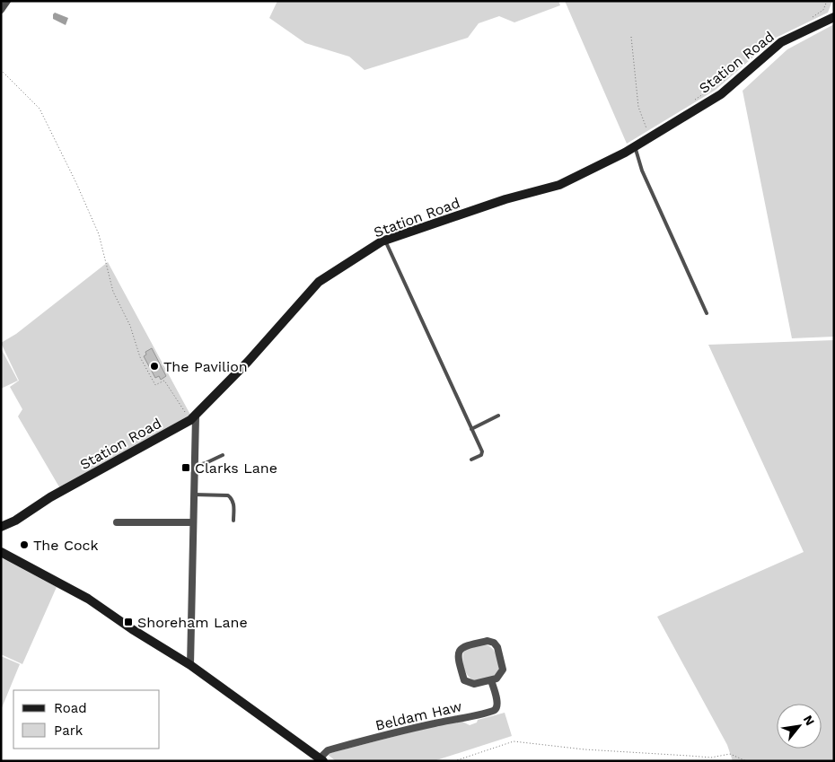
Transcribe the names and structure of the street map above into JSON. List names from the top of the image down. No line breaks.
{"streets":{"street":["Station Road","Beldam Haw"]},"places":{"other":["The Pavilion","The Cock"],"transit":["Clarks Lane","Shoreham Lane"]},"legend":["Road","Park"],"north":"top right"}
